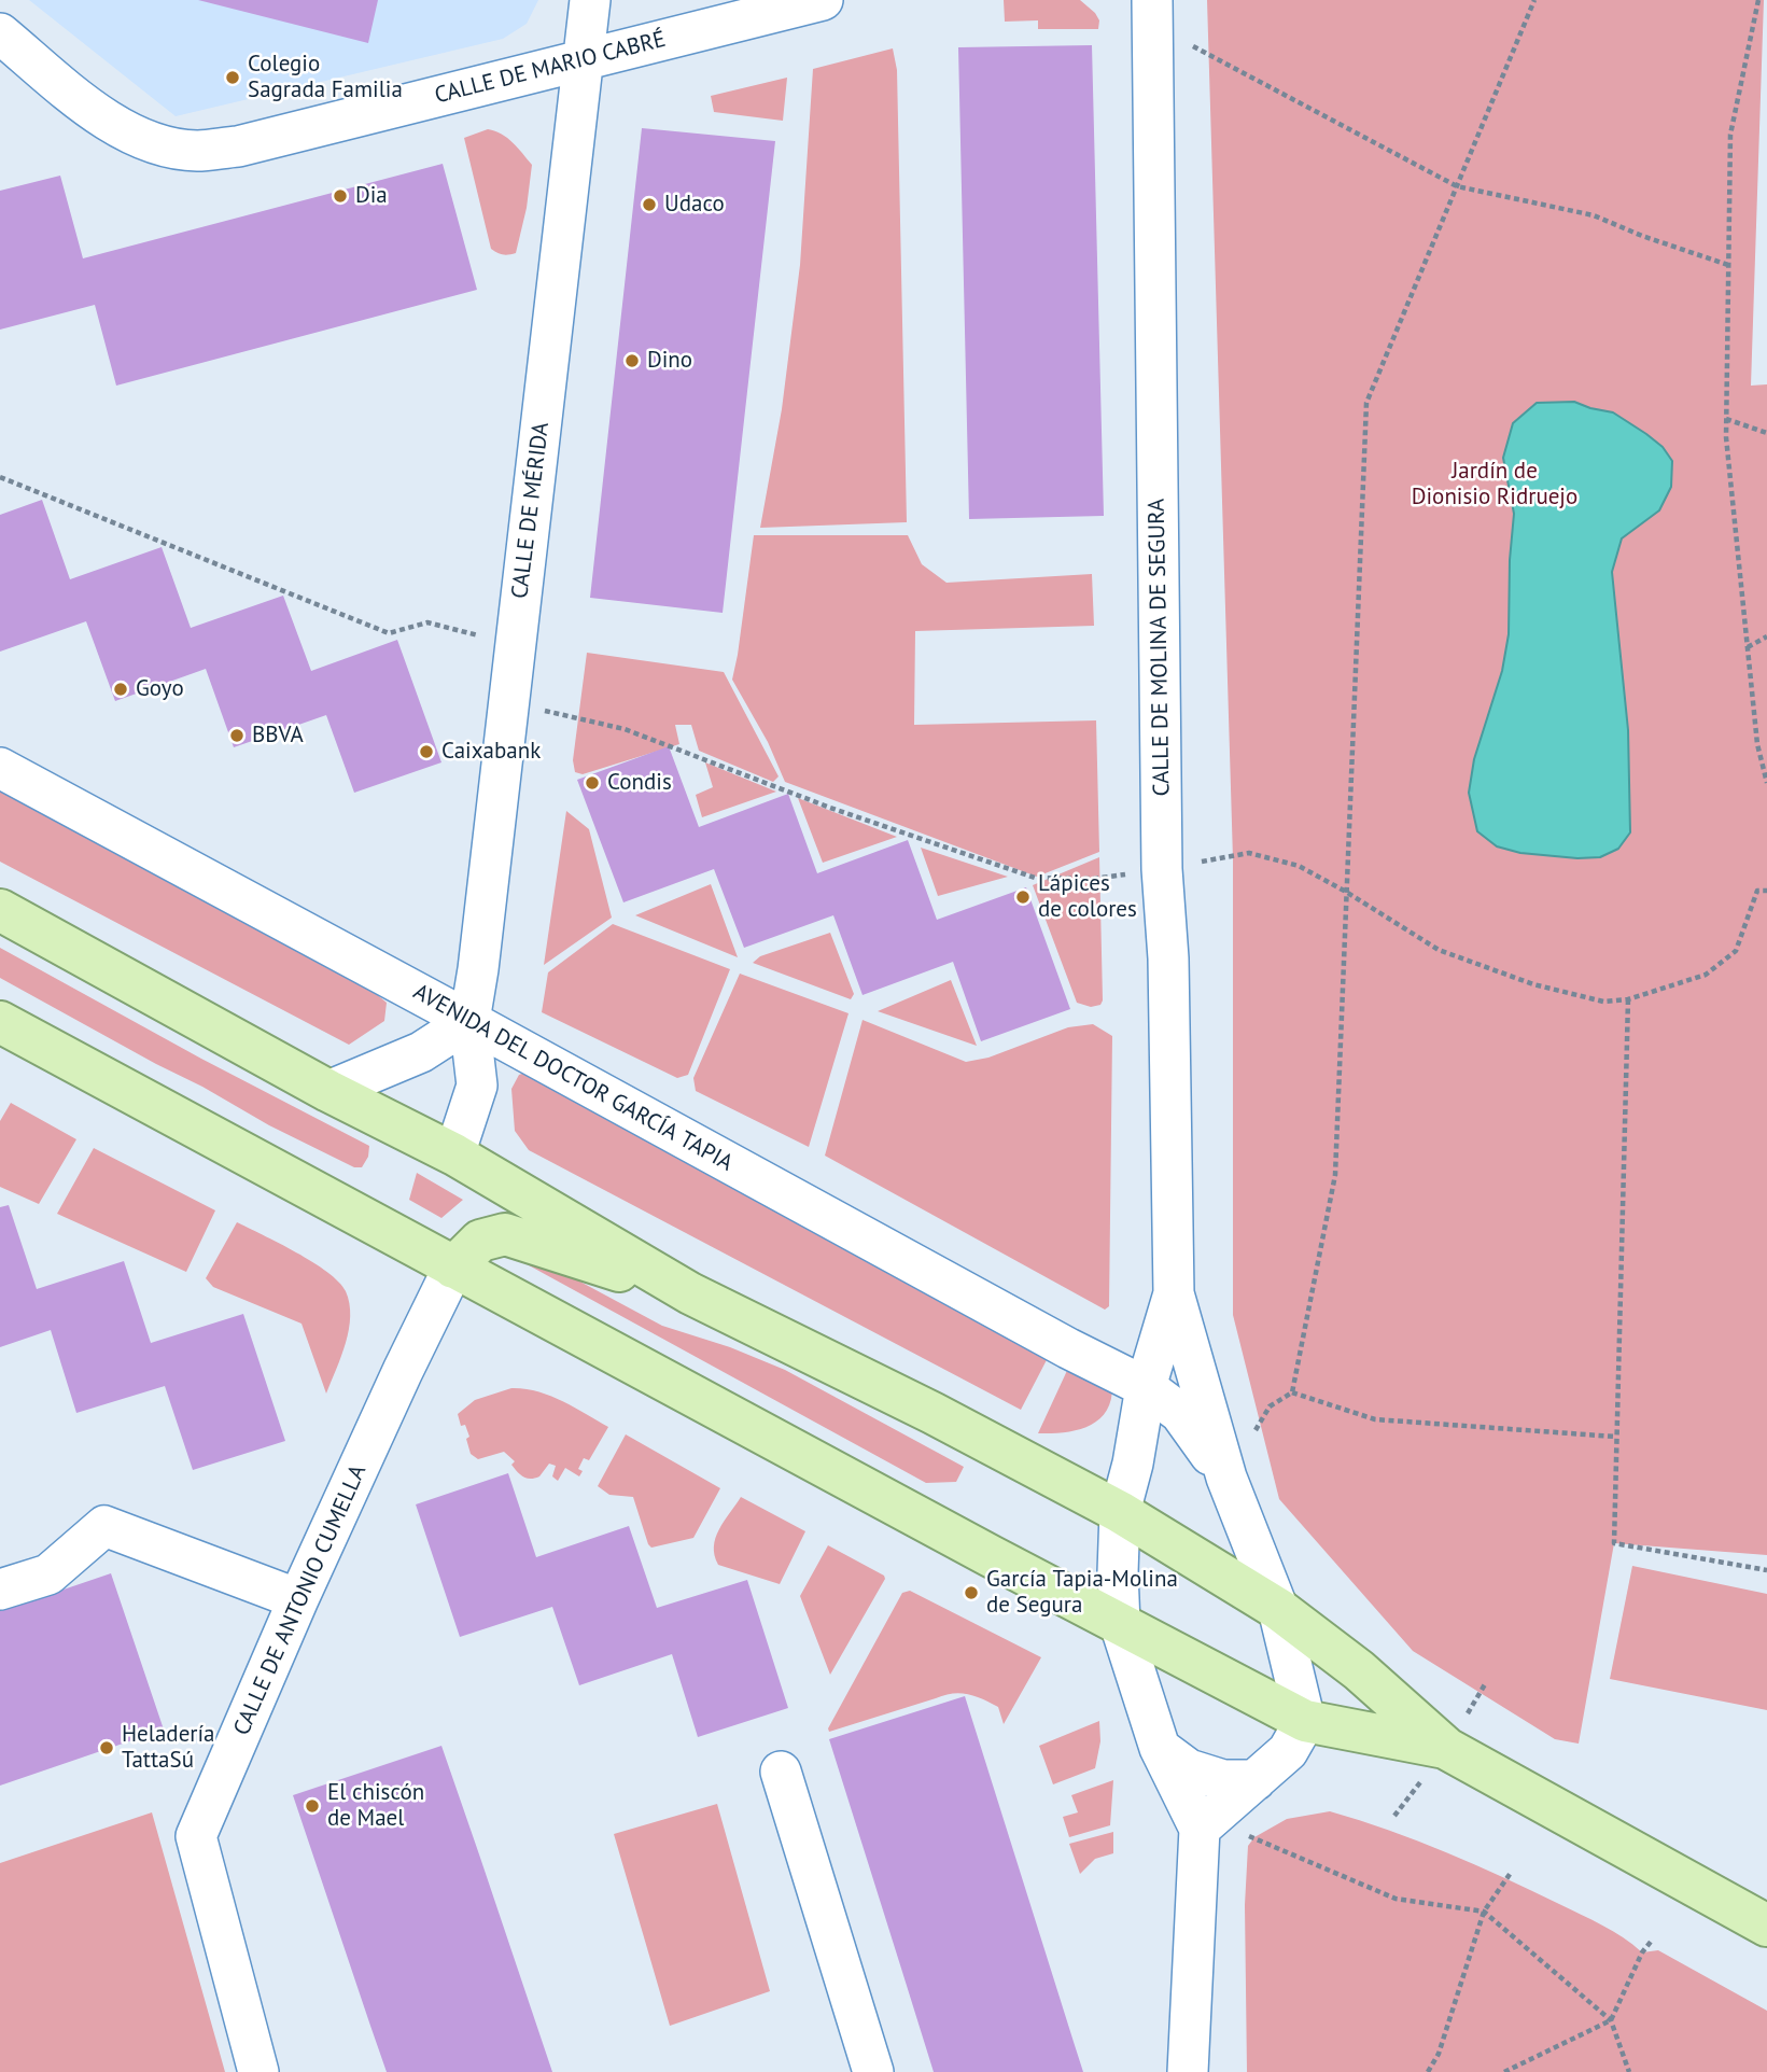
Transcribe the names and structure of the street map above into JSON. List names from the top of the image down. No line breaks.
{"streets":{"street":["CALLE DE MARIO CABRÉ","CALLE DE MÉRIDA","CALLE DE MOLINA DE SEGURA","AVENIDA DEL DOCTOR GARCÍA TAPIA","CALLE DE ANTONIO CUMELLA"]},"crossings":[["CALLE DE MARIO CABRÉ","CALLE DE MÉRIDA"],["CALLE DE MÉRIDA","AVENIDA DEL DOCTOR GARCÍA TAPIA"],["CALLE DE MOLINA DE SEGURA","AVENIDA DEL DOCTOR GARCÍA TAPIA"]],"parks":["Jardín de Dionisio Ridruejo"],"places":["Colegio Sagrada Familia","Dia","Udaco","Dino","Goyo","BBVA","Caixabank","Condis","Lápices de colores","García Tapia-Molina de Segura","Heladería TattaSú","El chiscón de Mael"]}
